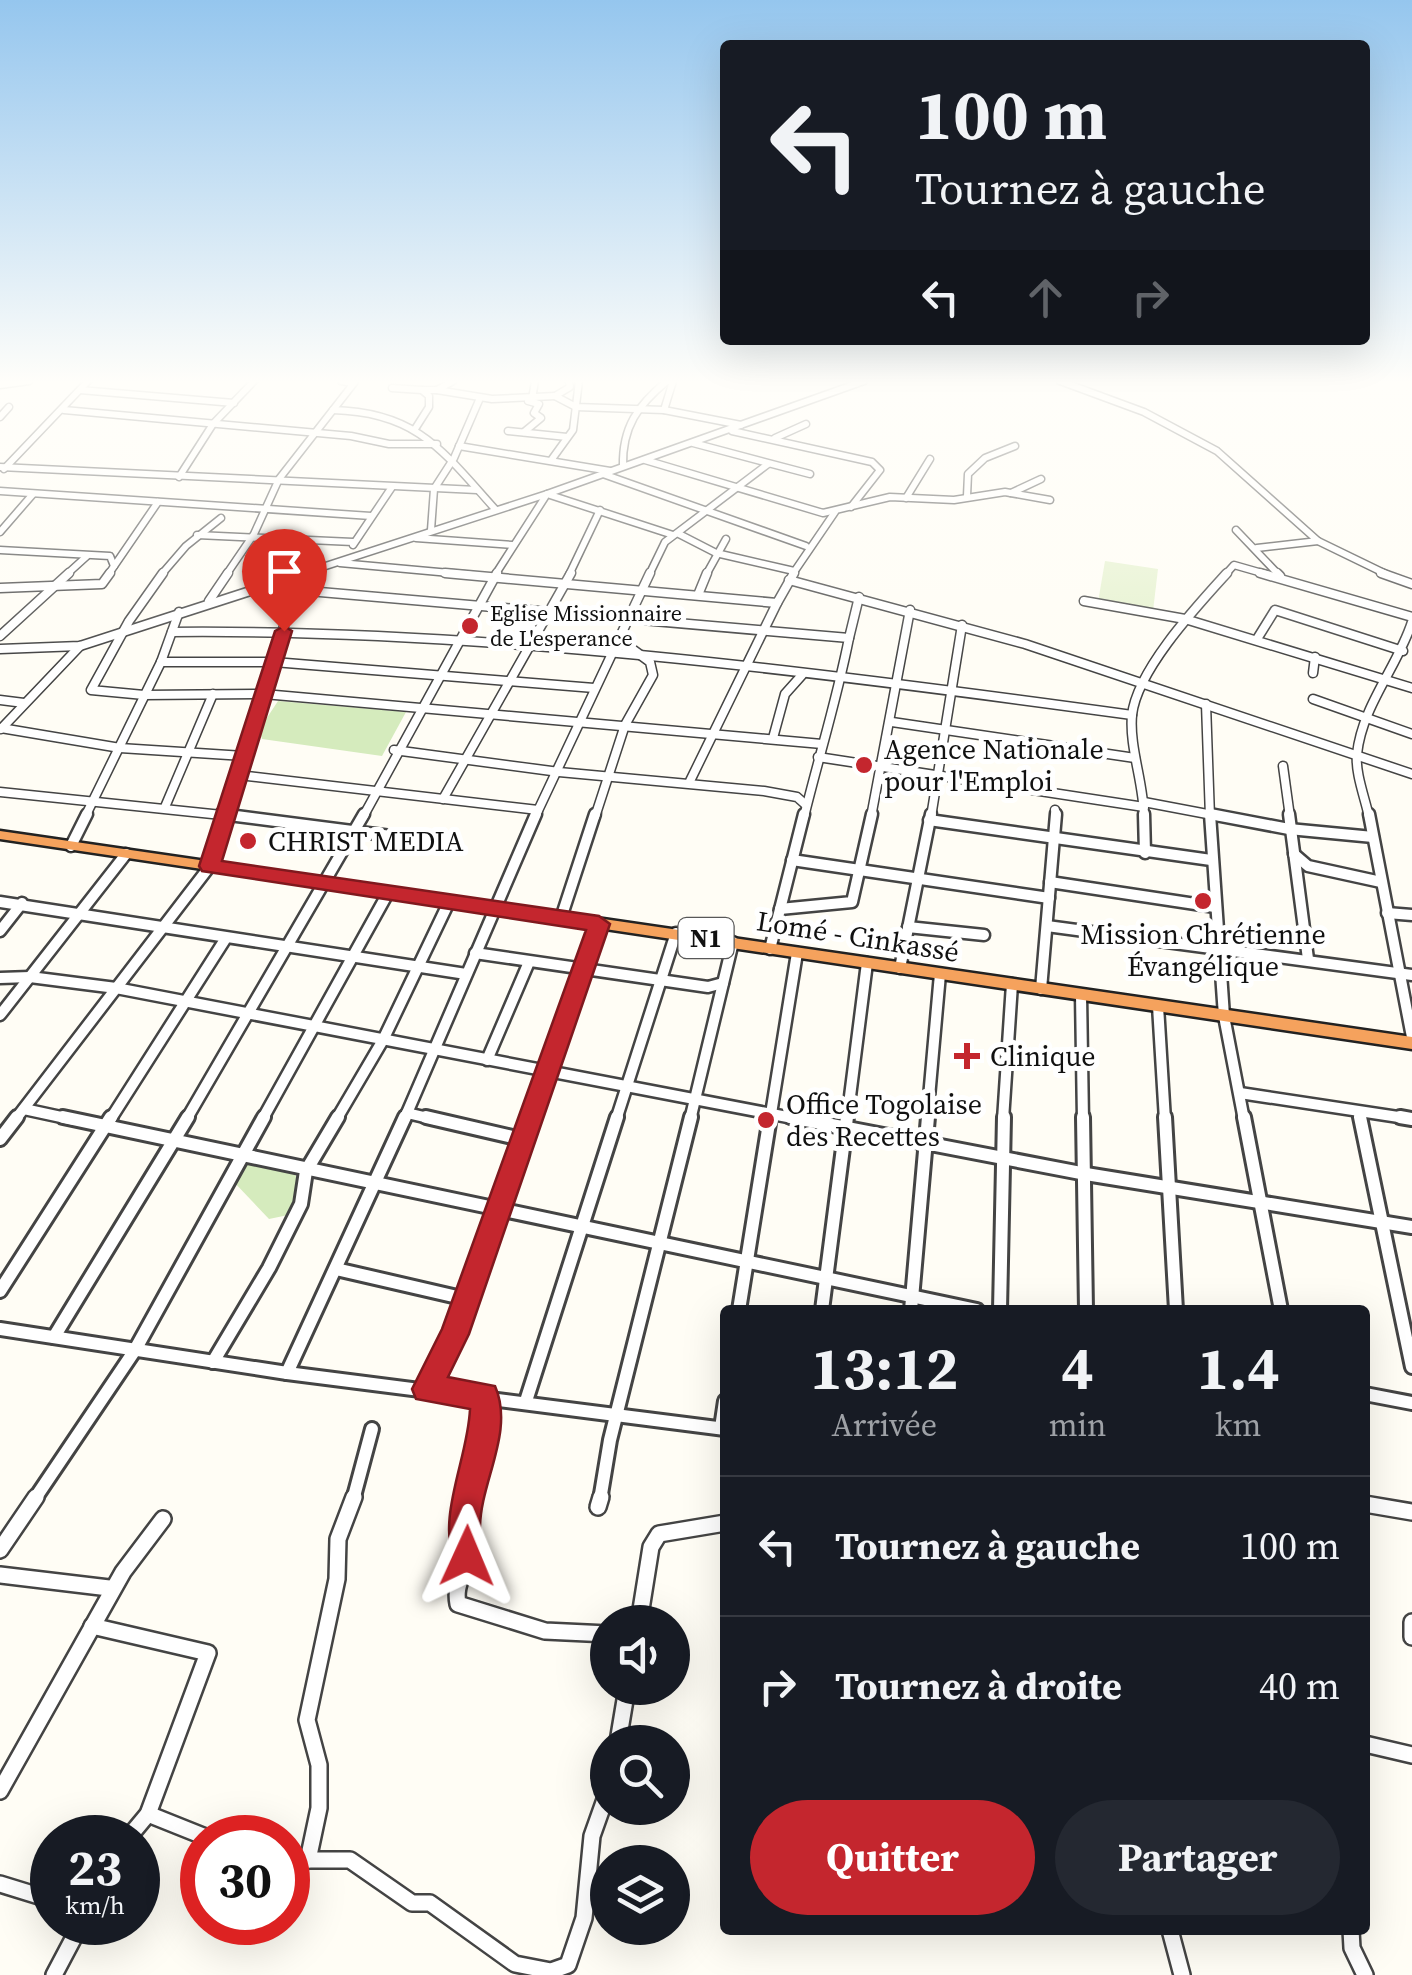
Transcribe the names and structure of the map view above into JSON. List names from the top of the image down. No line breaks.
{"streets":{"highway":["Lomé - Cinkassé","N1"]},"places":{"other":["Eglise Missionnaire de L'esperance","Agence Nationale pour l'Emploi","CHRIST MEDIA","Mission Chrétienne Évangélique","Office Togolaise des Recettes"],"health":["Clinique"]},"page":{"turn":["100 m","Tournez à gauche"],"eta":["13:12","Arrivée","4","min","1.4","km"],"list":[{"name":"Tournez à gauche","value":"100 m"},{"name":"Tournez à droite","value":"40 m"}],"buttons":["Quitter","Partager"],"speed":"23 km/h","limit":"30"}}
